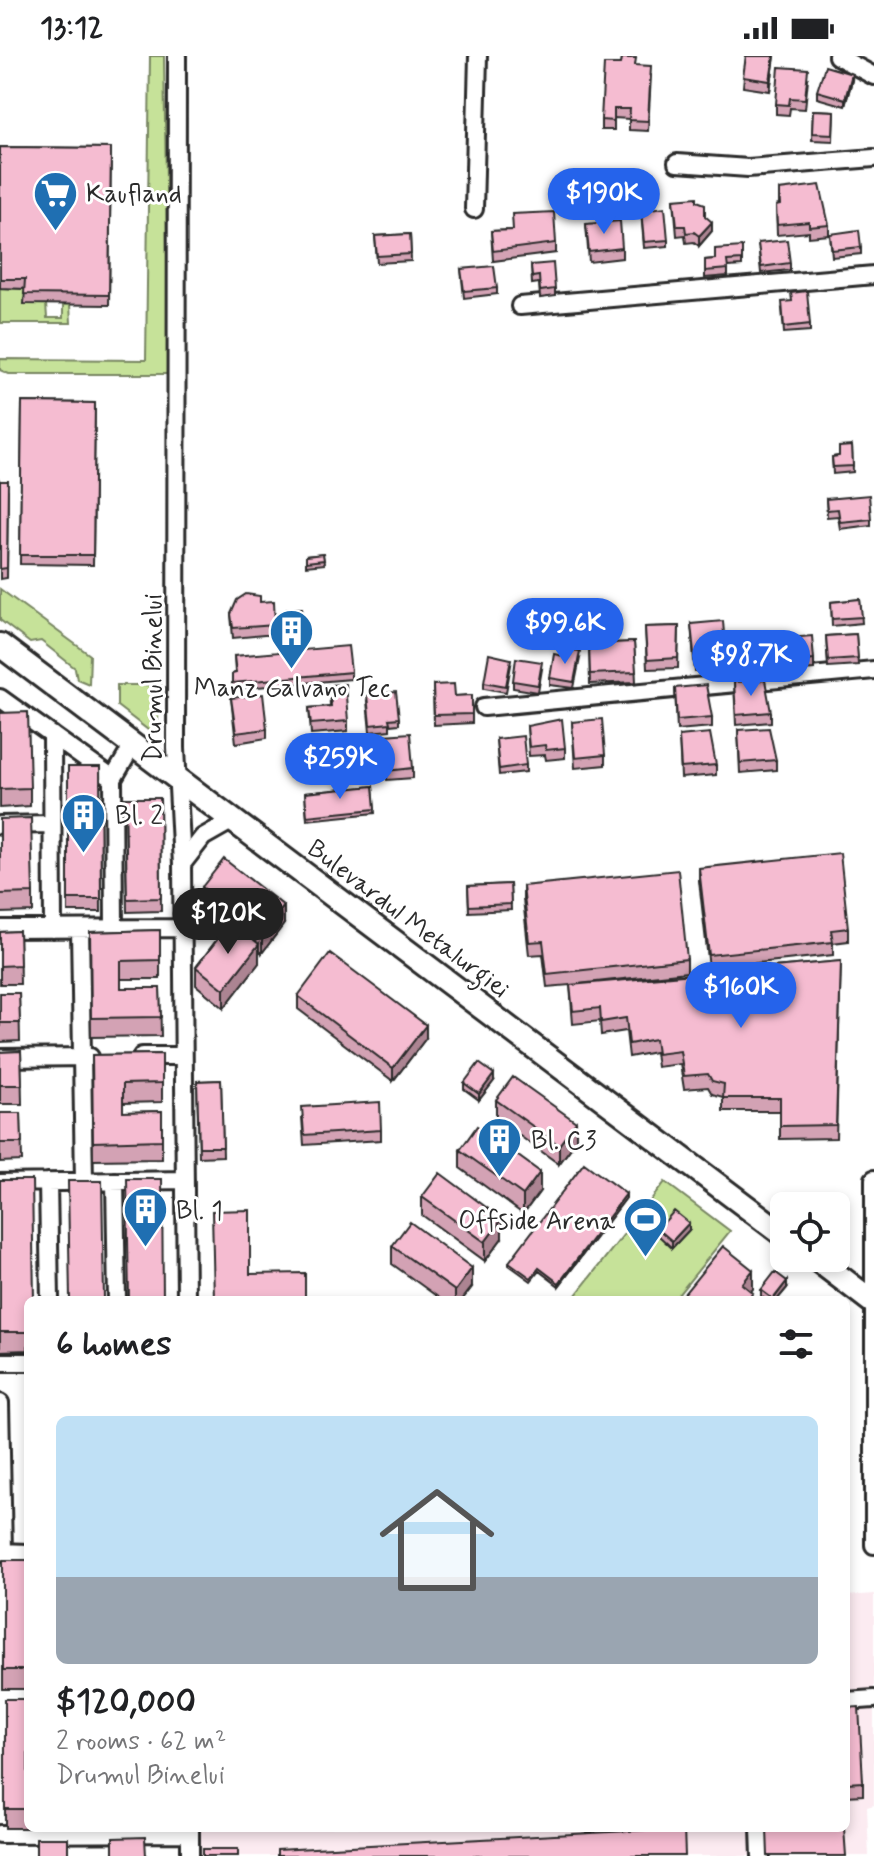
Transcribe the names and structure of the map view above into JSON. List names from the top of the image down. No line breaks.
{"streets":{"main road":["Bulevardul Metalurgiei"],"street":["Drumul Binelui"]},"crossings":[["Drumul Binelui","Bulevardul Metalurgiei"]],"places":{"supermarket":["Kaufland"],"building":["Manz Galvano Tec","Bl. 2","Bl. C3","Bl. 1"],"sports":["Offside Arena"]},"page":{"status":"13:12","price":["$190K","$99.6K","$98.7K","$259K","$120K","$160K"],"heading":"6 homes","list":[{"name":"$120,000","note":"2 rooms · 62 m² · Drumul Binelui"}]}}
